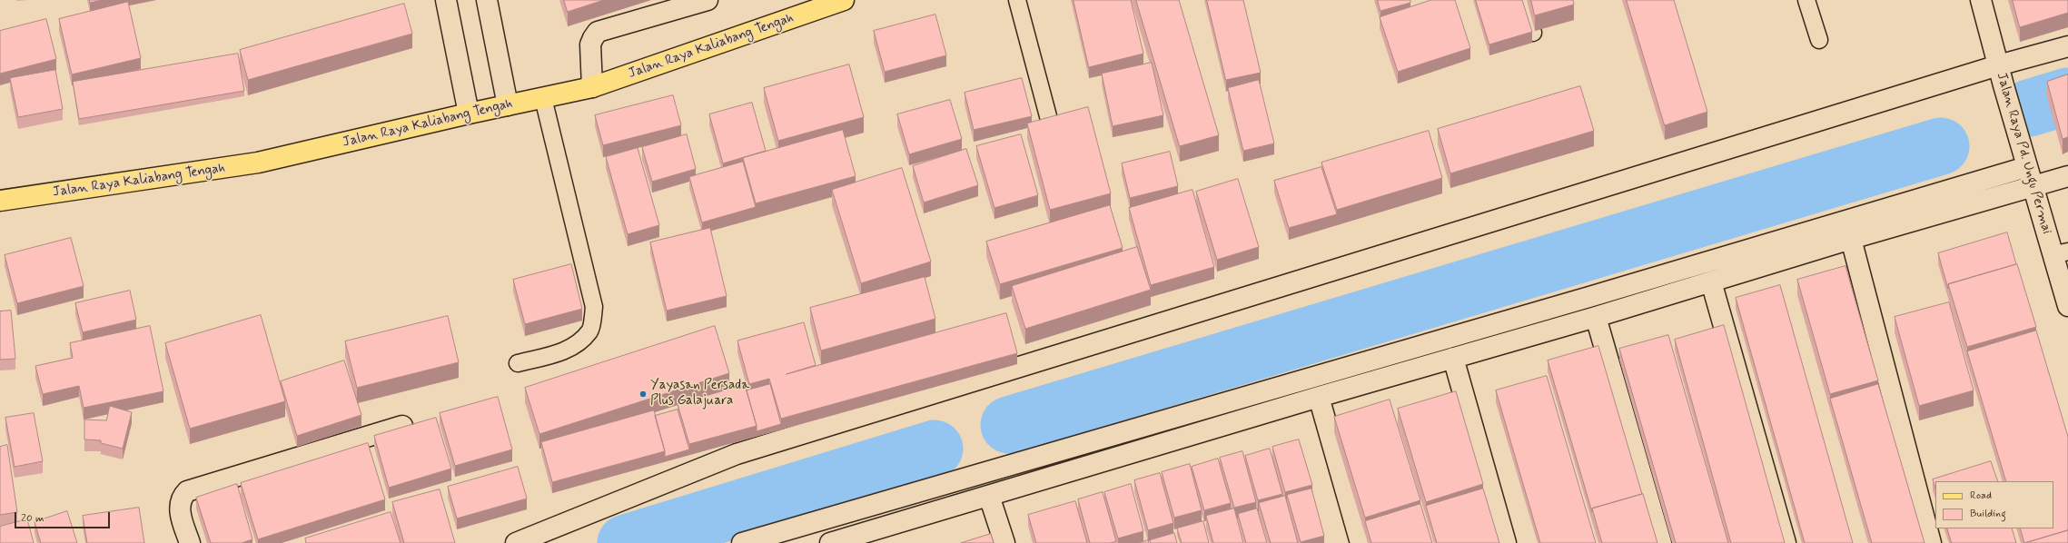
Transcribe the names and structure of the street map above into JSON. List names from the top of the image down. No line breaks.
{"streets":{"main road":["Jalan Raya Kaliabang Tengah"],"street":["Jalan Raya Pd. Ungu Permai"]},"places":["Yayasan Persada Plus Galajuara"],"legend":["Road","Building"],"scale_bar":"20 m"}
